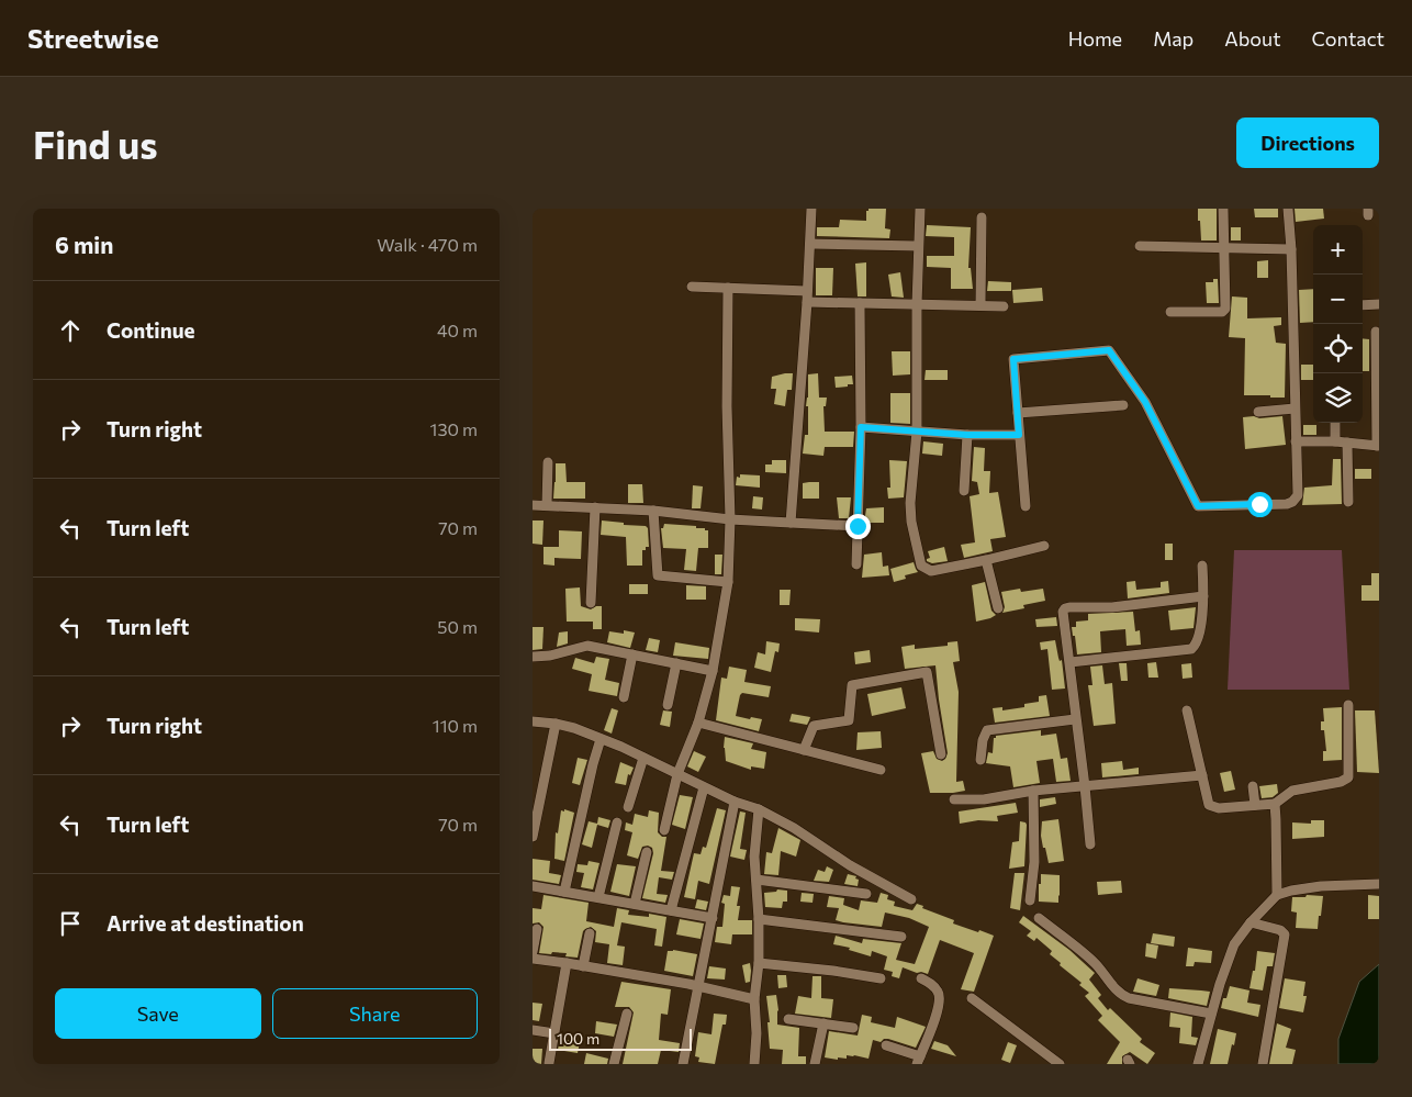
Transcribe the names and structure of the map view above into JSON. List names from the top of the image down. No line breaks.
{"scale_bar":"100 m","page":{"header":"Streetwise","nav":["Home","Map","About","Contact"],"buttons":["Directions",["Save","Share"]],"title":"Find us","heading":["6 min","Walk · 470 m"],"map_buttons":["+","−"],"list":[["Continue","40 m"],["Turn right","130 m"],["Turn left","70 m"],["Turn left","50 m"],["Turn right","110 m"],["Turn left","70 m"],"Arrive at destination"],"scale":"100 m"}}
